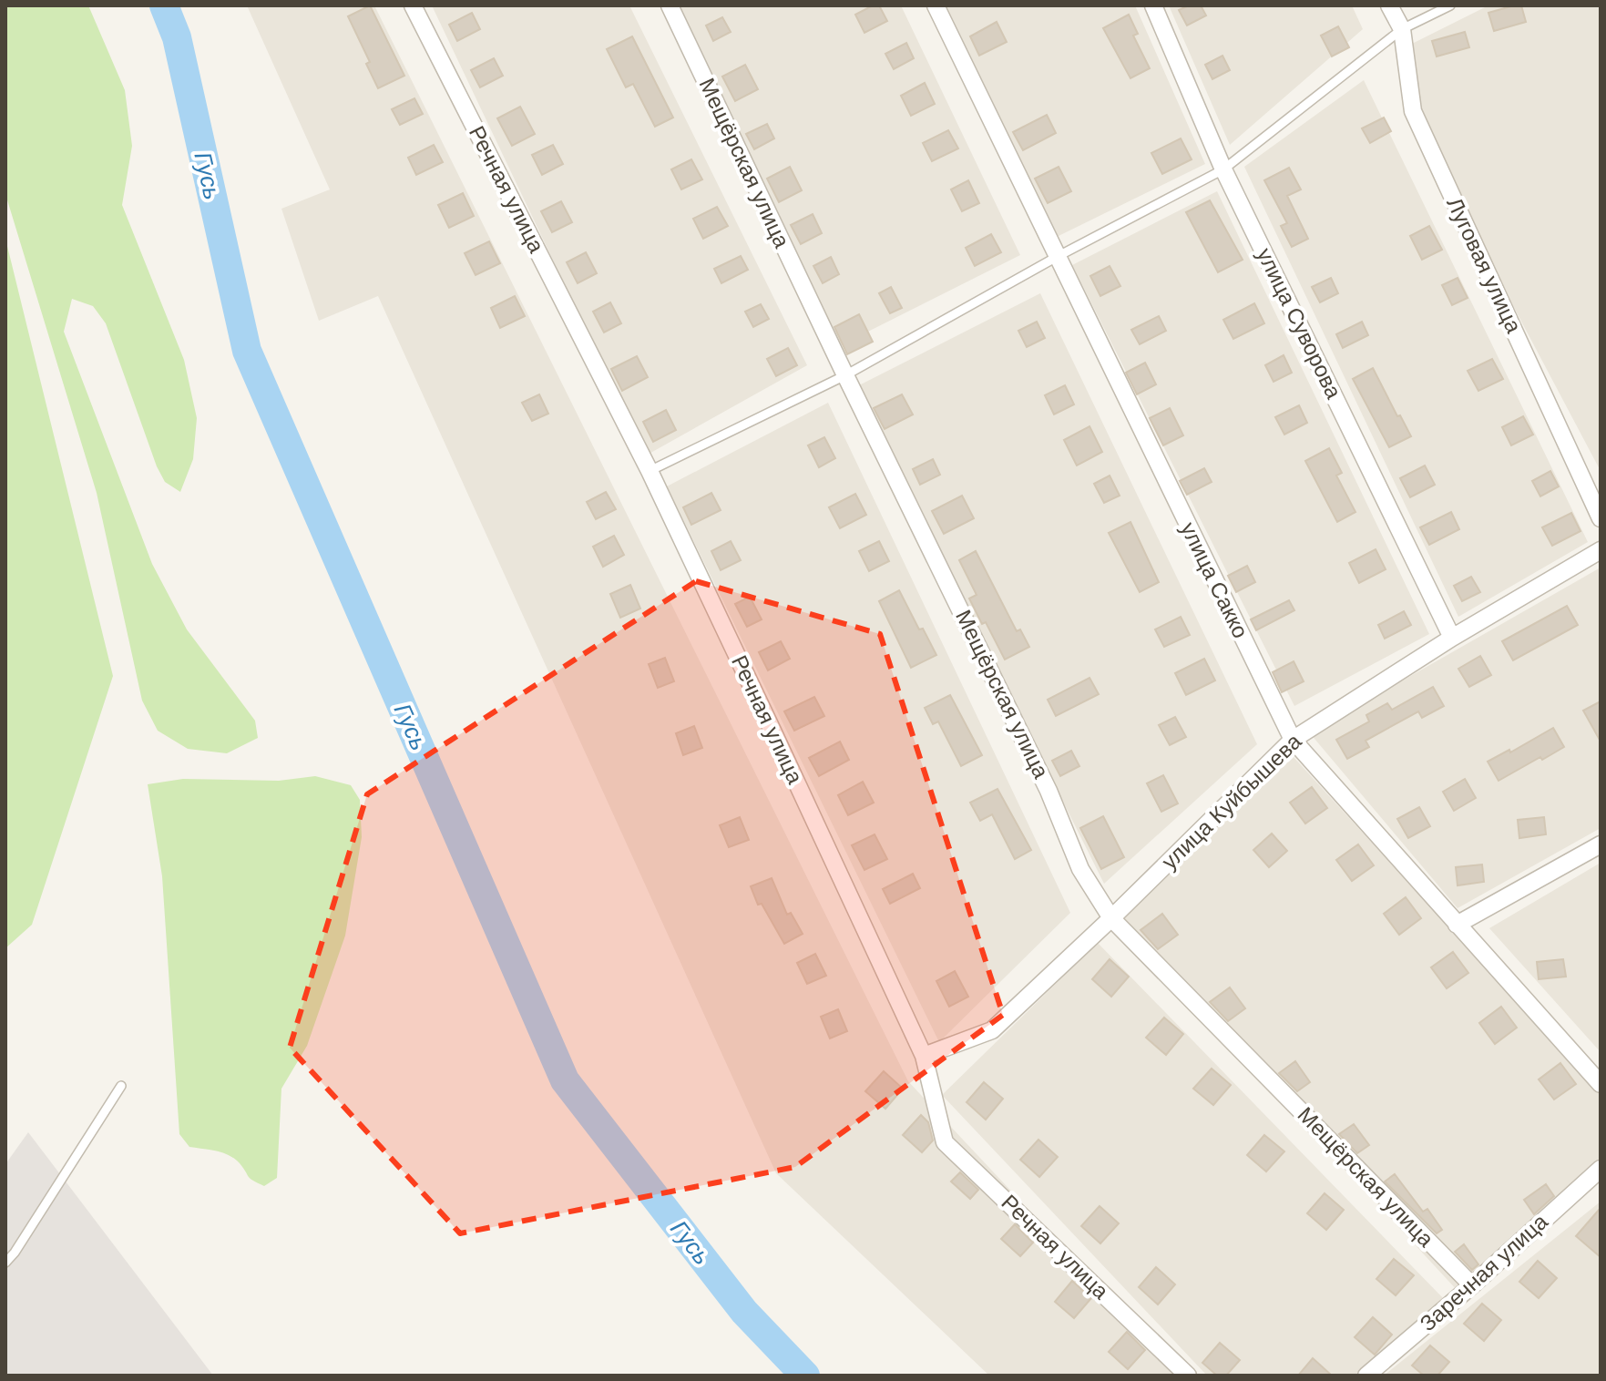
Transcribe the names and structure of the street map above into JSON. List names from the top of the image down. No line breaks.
{"streets":{"street":["Мещёрская улица","Речная улица","Луговая улица","улица Суворова","улица Сакко","улица Куйбышева","Заречная улица"]},"crossings":[["Мещёрская улица","улица Куйбышева"],["Мещёрская улица","Заречная улица"],["Речная улица","улица Куйбышева"],["улица Суворова","улица Куйбышева"],["улица Сакко","улица Куйбышева"]],"water":["Гусь"]}
